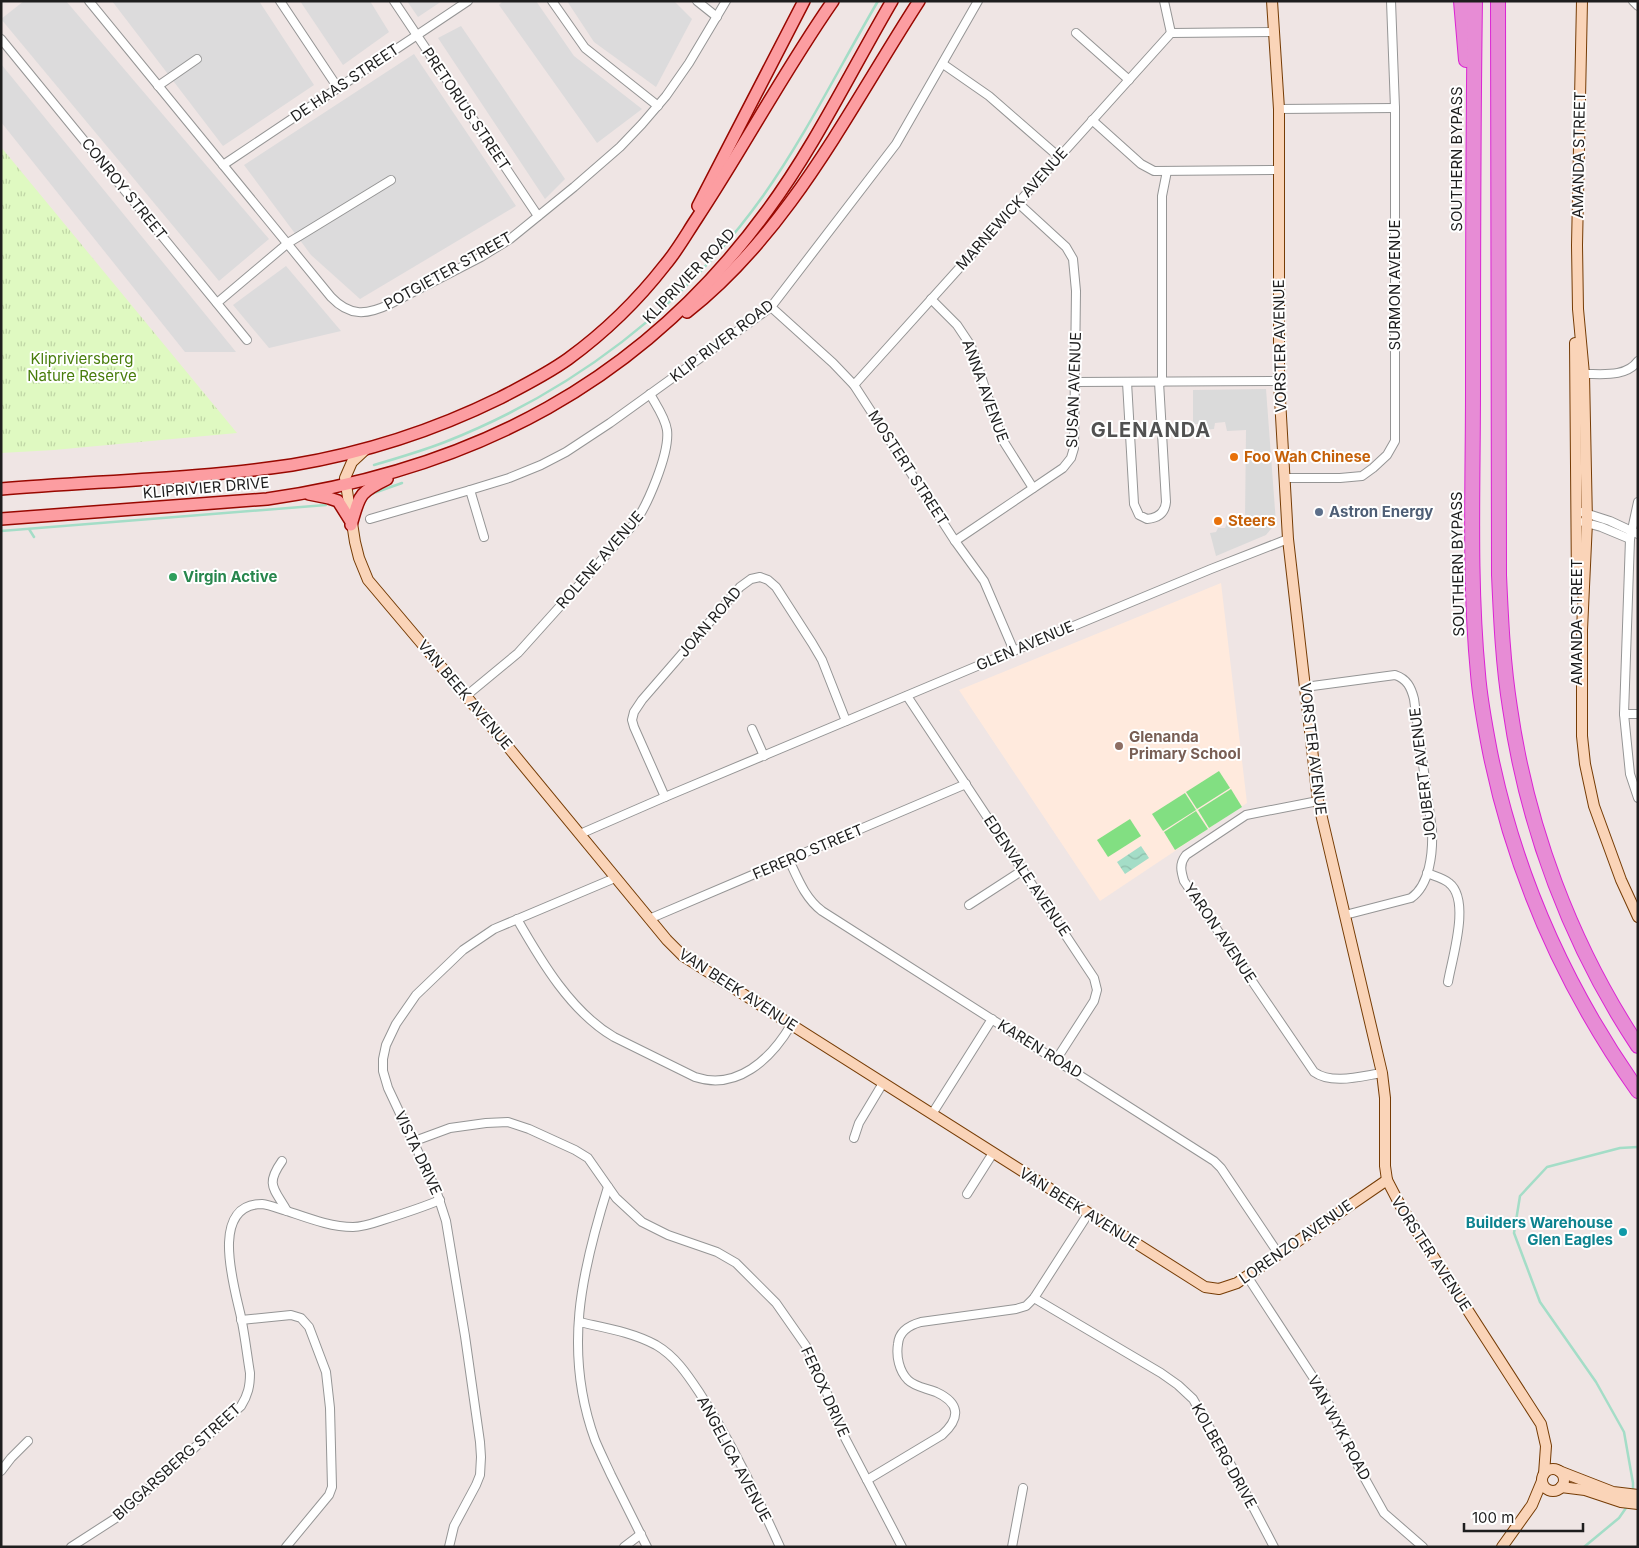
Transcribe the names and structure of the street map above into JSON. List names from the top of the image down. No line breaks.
{"streets":{"highway":["SOUTHERN BYPASS"],"main road":["KLIPRIVIER ROAD","KLIPRIVIER DRIVE"],"street":["DE HAAS STREET","PRETORIUS STREET","AMANDA STREET","CONROY STREET","MARNEWICK AVENUE","POTGIETER STREET","SURMON AVENUE","KLIP RIVER ROAD","VORSTER AVENUE","SUSAN AVENUE","ANNA AVENUE","MOSTERT STREET","ROLENE AVENUE","JOAN ROAD","GLEN AVENUE","VAN BEEK AVENUE","JOUBERT AVENUE","FERERO STREET","EDENVALE AVENUE","YARON AVENUE","KAREN ROAD","VISTA DRIVE","LORENZO AVENUE","FEROX DRIVE","VAN WYK ROAD","KOLBERG DRIVE","ANGELICA AVENUE","BIGGARSBERG STREET"]},"crossings":[["DE HAAS STREET","PRETORIUS STREET"],["DE HAAS STREET","POTGIETER STREET"],["PRETORIUS STREET","POTGIETER STREET"],["MARNEWICK AVENUE","SUSAN AVENUE"],["MARNEWICK AVENUE","ANNA AVENUE"],["MARNEWICK AVENUE","MOSTERT STREET"],["KLIPRIVIER ROAD","KLIPRIVIER DRIVE"],["KLIPRIVIER ROAD","VAN BEEK AVENUE"],["SURMON AVENUE","VORSTER AVENUE"],["KLIP RIVER ROAD","MOSTERT STREET"],["KLIP RIVER ROAD","ROLENE AVENUE"],["VORSTER AVENUE","GLEN AVENUE"],["VORSTER AVENUE","JOUBERT AVENUE"],["VORSTER AVENUE","YARON AVENUE"],["VORSTER AVENUE","LORENZO AVENUE"],["SUSAN AVENUE","ANNA AVENUE"],["SUSAN AVENUE","MOSTERT STREET"],["MOSTERT STREET","GLEN AVENUE"],["KLIPRIVIER DRIVE","VAN BEEK AVENUE"],["ROLENE AVENUE","VAN BEEK AVENUE"],["JOAN ROAD","GLEN AVENUE"],["GLEN AVENUE","VAN BEEK AVENUE"],["GLEN AVENUE","EDENVALE AVENUE"],["VAN BEEK AVENUE","FERERO STREET"],["VAN BEEK AVENUE","VISTA DRIVE"],["VAN BEEK AVENUE","LORENZO AVENUE"],["FERERO STREET","EDENVALE AVENUE"],["FERERO STREET","KAREN ROAD"],["EDENVALE AVENUE","KAREN ROAD"],["KAREN ROAD","LORENZO AVENUE"],["VISTA DRIVE","FEROX DRIVE"],["LORENZO AVENUE","VAN WYK ROAD"]],"districts":["GLENANDA"],"parks":["Klipriviersberg Nature Reserve"],"places":["Foo Wah Chinese","Astron Energy","Steers","Virgin Active","Glenanda Primary School","Builders Warehouse Glen Eagles"],"scale_bar":"100 m"}
